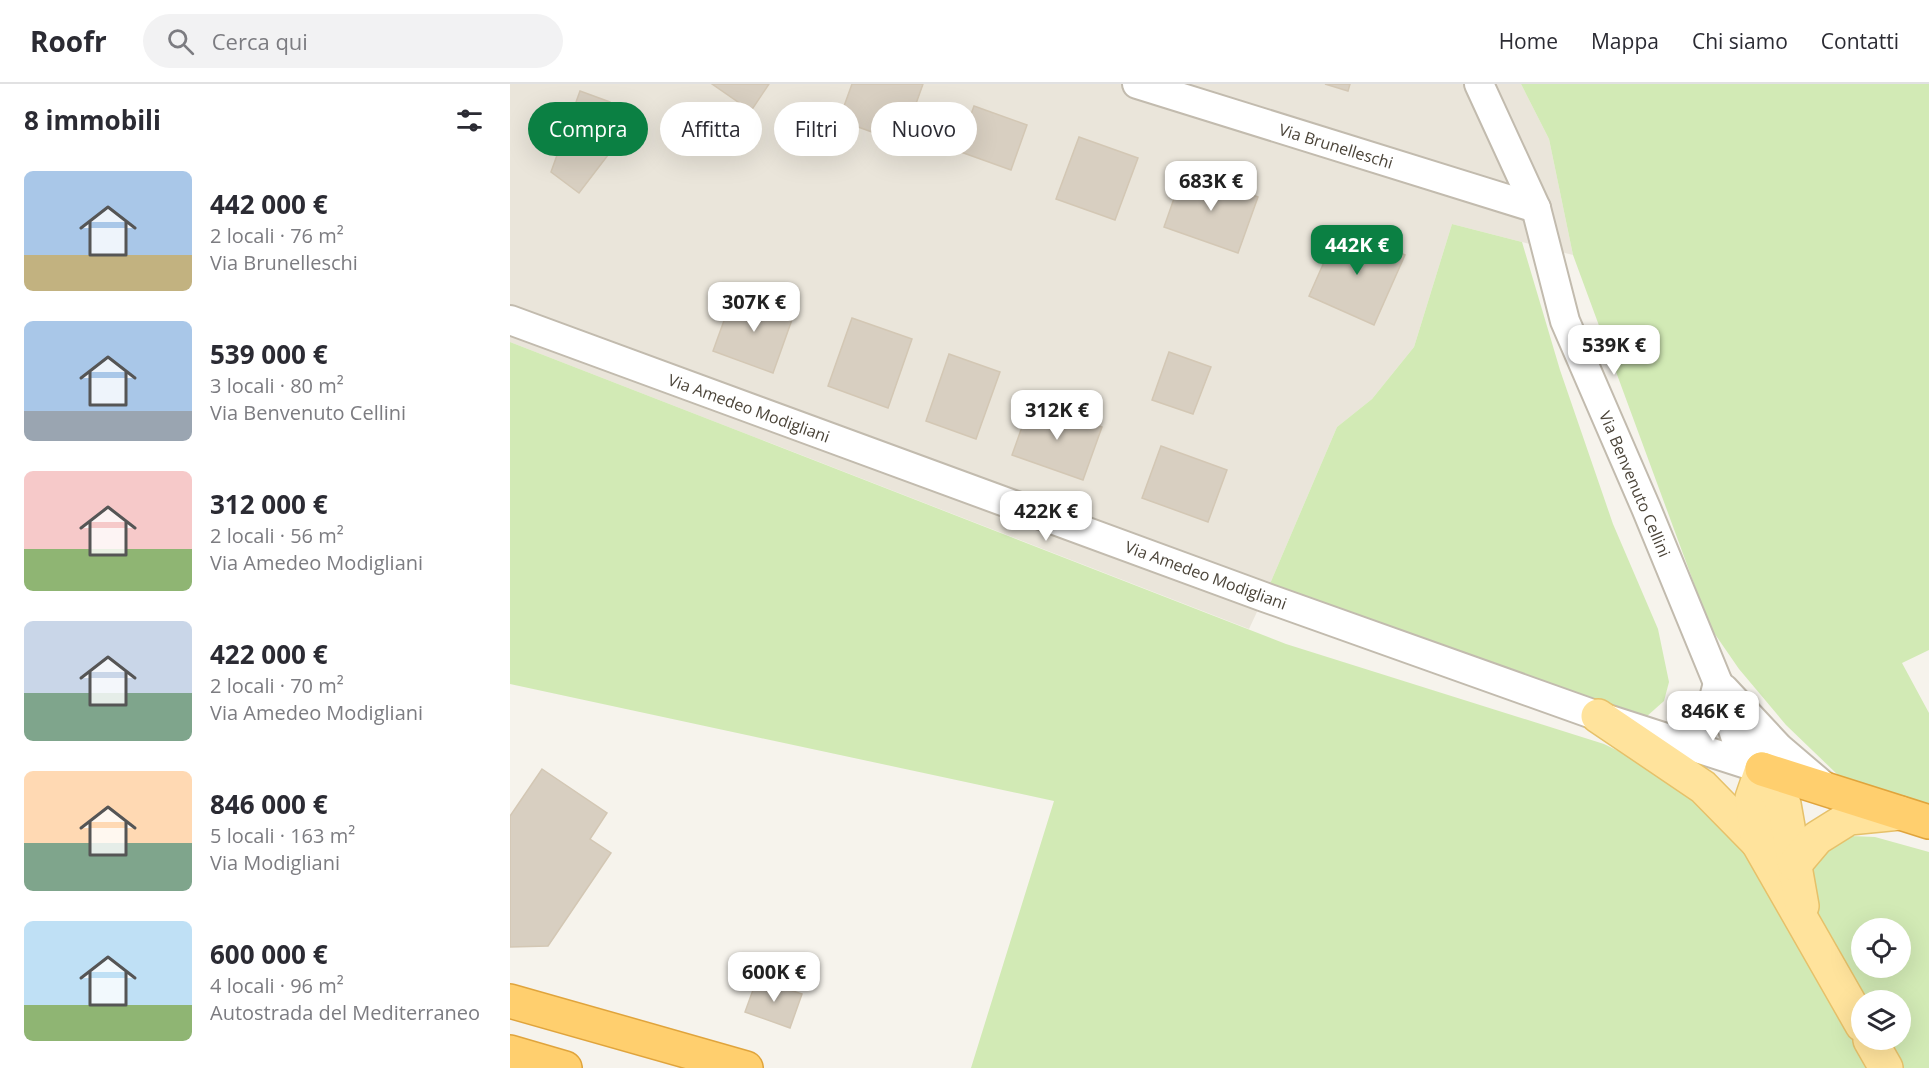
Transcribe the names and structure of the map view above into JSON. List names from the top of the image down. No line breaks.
{"streets":{"street":["Via Brunelleschi","Via Amedeo Modigliani","Via Benvenuto Cellini"]},"crossings":[["Via Brunelleschi","Via Benvenuto Cellini"],["Via Amedeo Modigliani","Via Benvenuto Cellini"]],"page":{"header":"Roofr","search":"Cerca qui","nav":["Home","Mappa","Chi siamo","Contatti"],"heading":"8 immobili","chip":["Compra","Affitta","Filtri","Nuovo"],"list":[{"name":"442 000 €","note":"2 locali · 76 m² · Via Brunelleschi"},{"name":"539 000 €","note":"3 locali · 80 m² · Via Benvenuto Cellini"},{"name":"312 000 €","note":"2 locali · 56 m² · Via Amedeo Modigliani"},{"name":"422 000 €","note":"2 locali · 70 m² · Via Amedeo Modigliani"},{"name":"846 000 €","note":"5 locali · 163 m² · Via Modigliani"},{"name":"600 000 €","note":"4 locali · 96 m² · Autostrada del Mediterraneo"}],"price":["683K €","442K €","307K €","539K €","312K €","422K €","846K €","600K €"]}}
